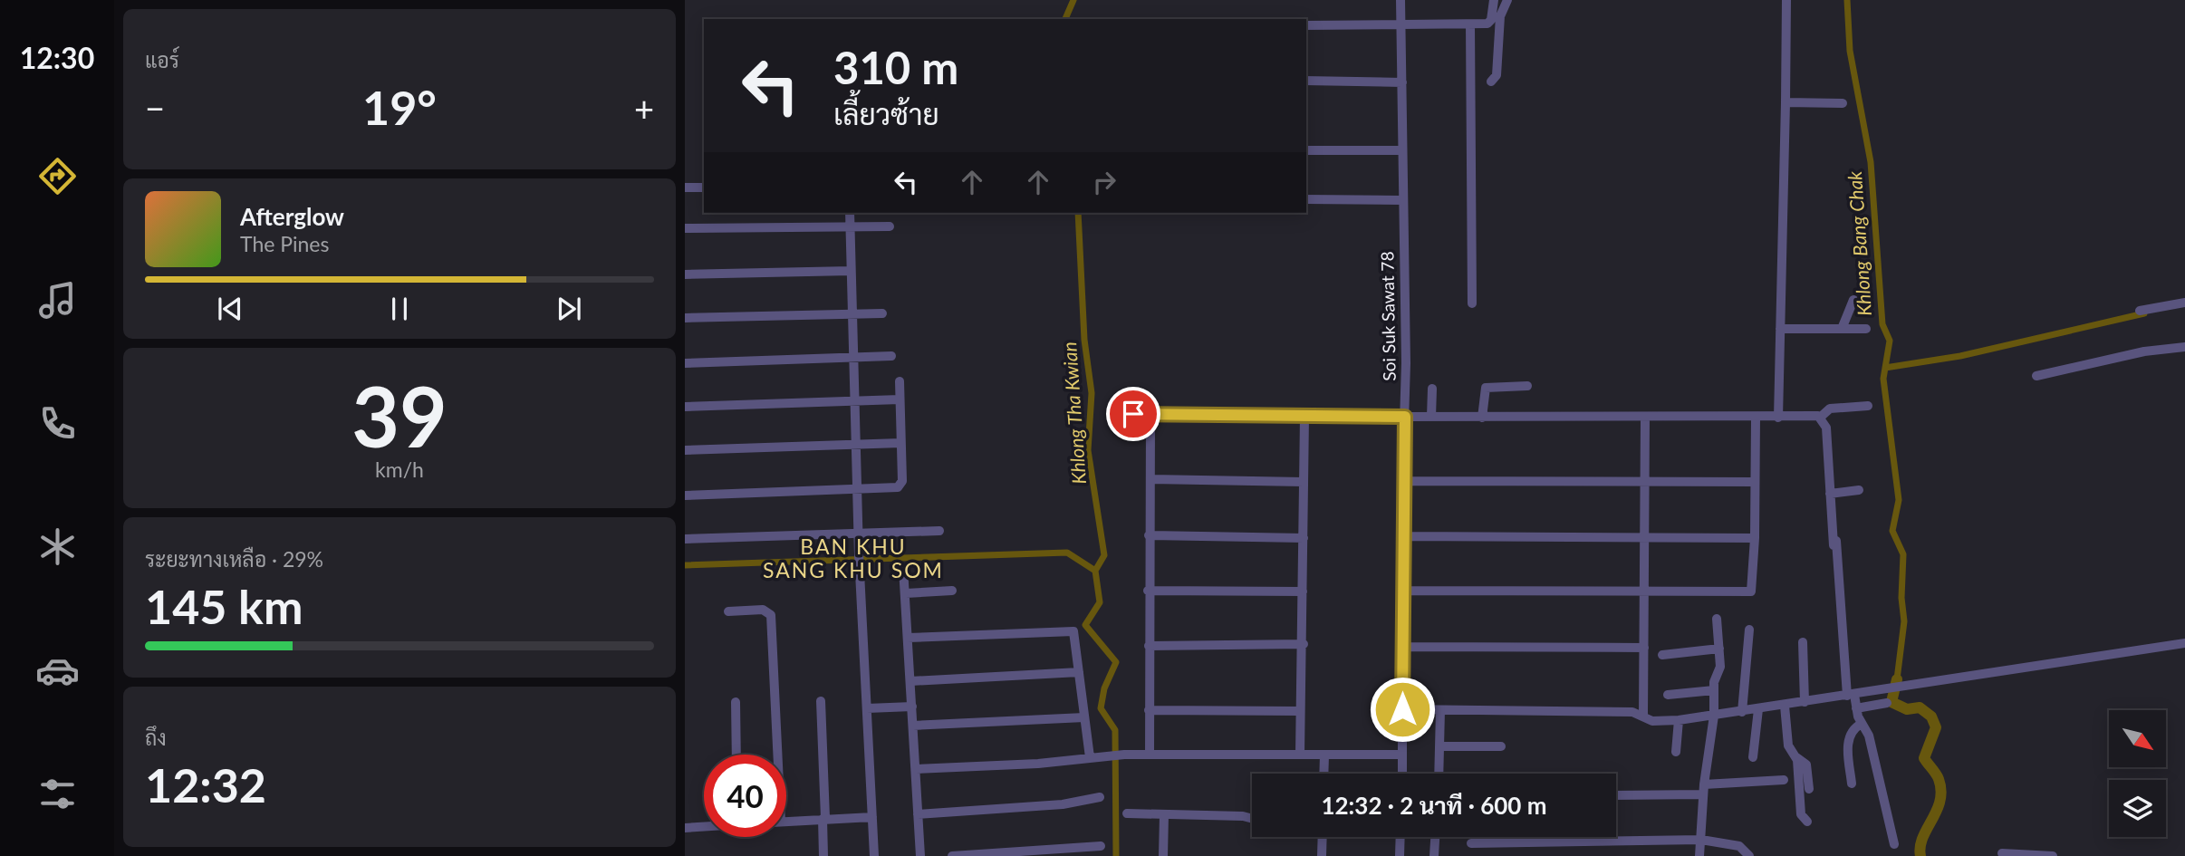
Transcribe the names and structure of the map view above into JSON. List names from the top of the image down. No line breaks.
{"streets":{"street":["Soi Suk Sawat 78"]},"districts":["BAN KHU SANG KHU SOM"],"water":["Khlong Bang Chak","Khlong Tha Kwian"],"north":"bottom right","page":{"tabs":"12:30","tile":["แอร์",["39","km/h"],["ระยะทางเหลือ · 29%","145 km"],["ถึง","12:32"]],"turn":["310 m","เลี้ยวซ้าย"],"heat":["−","19°","+"],"song":["Afterglow","The Pines"],"limit":"40","trip":"12:32 · 2 นาที · 600 m"}}
